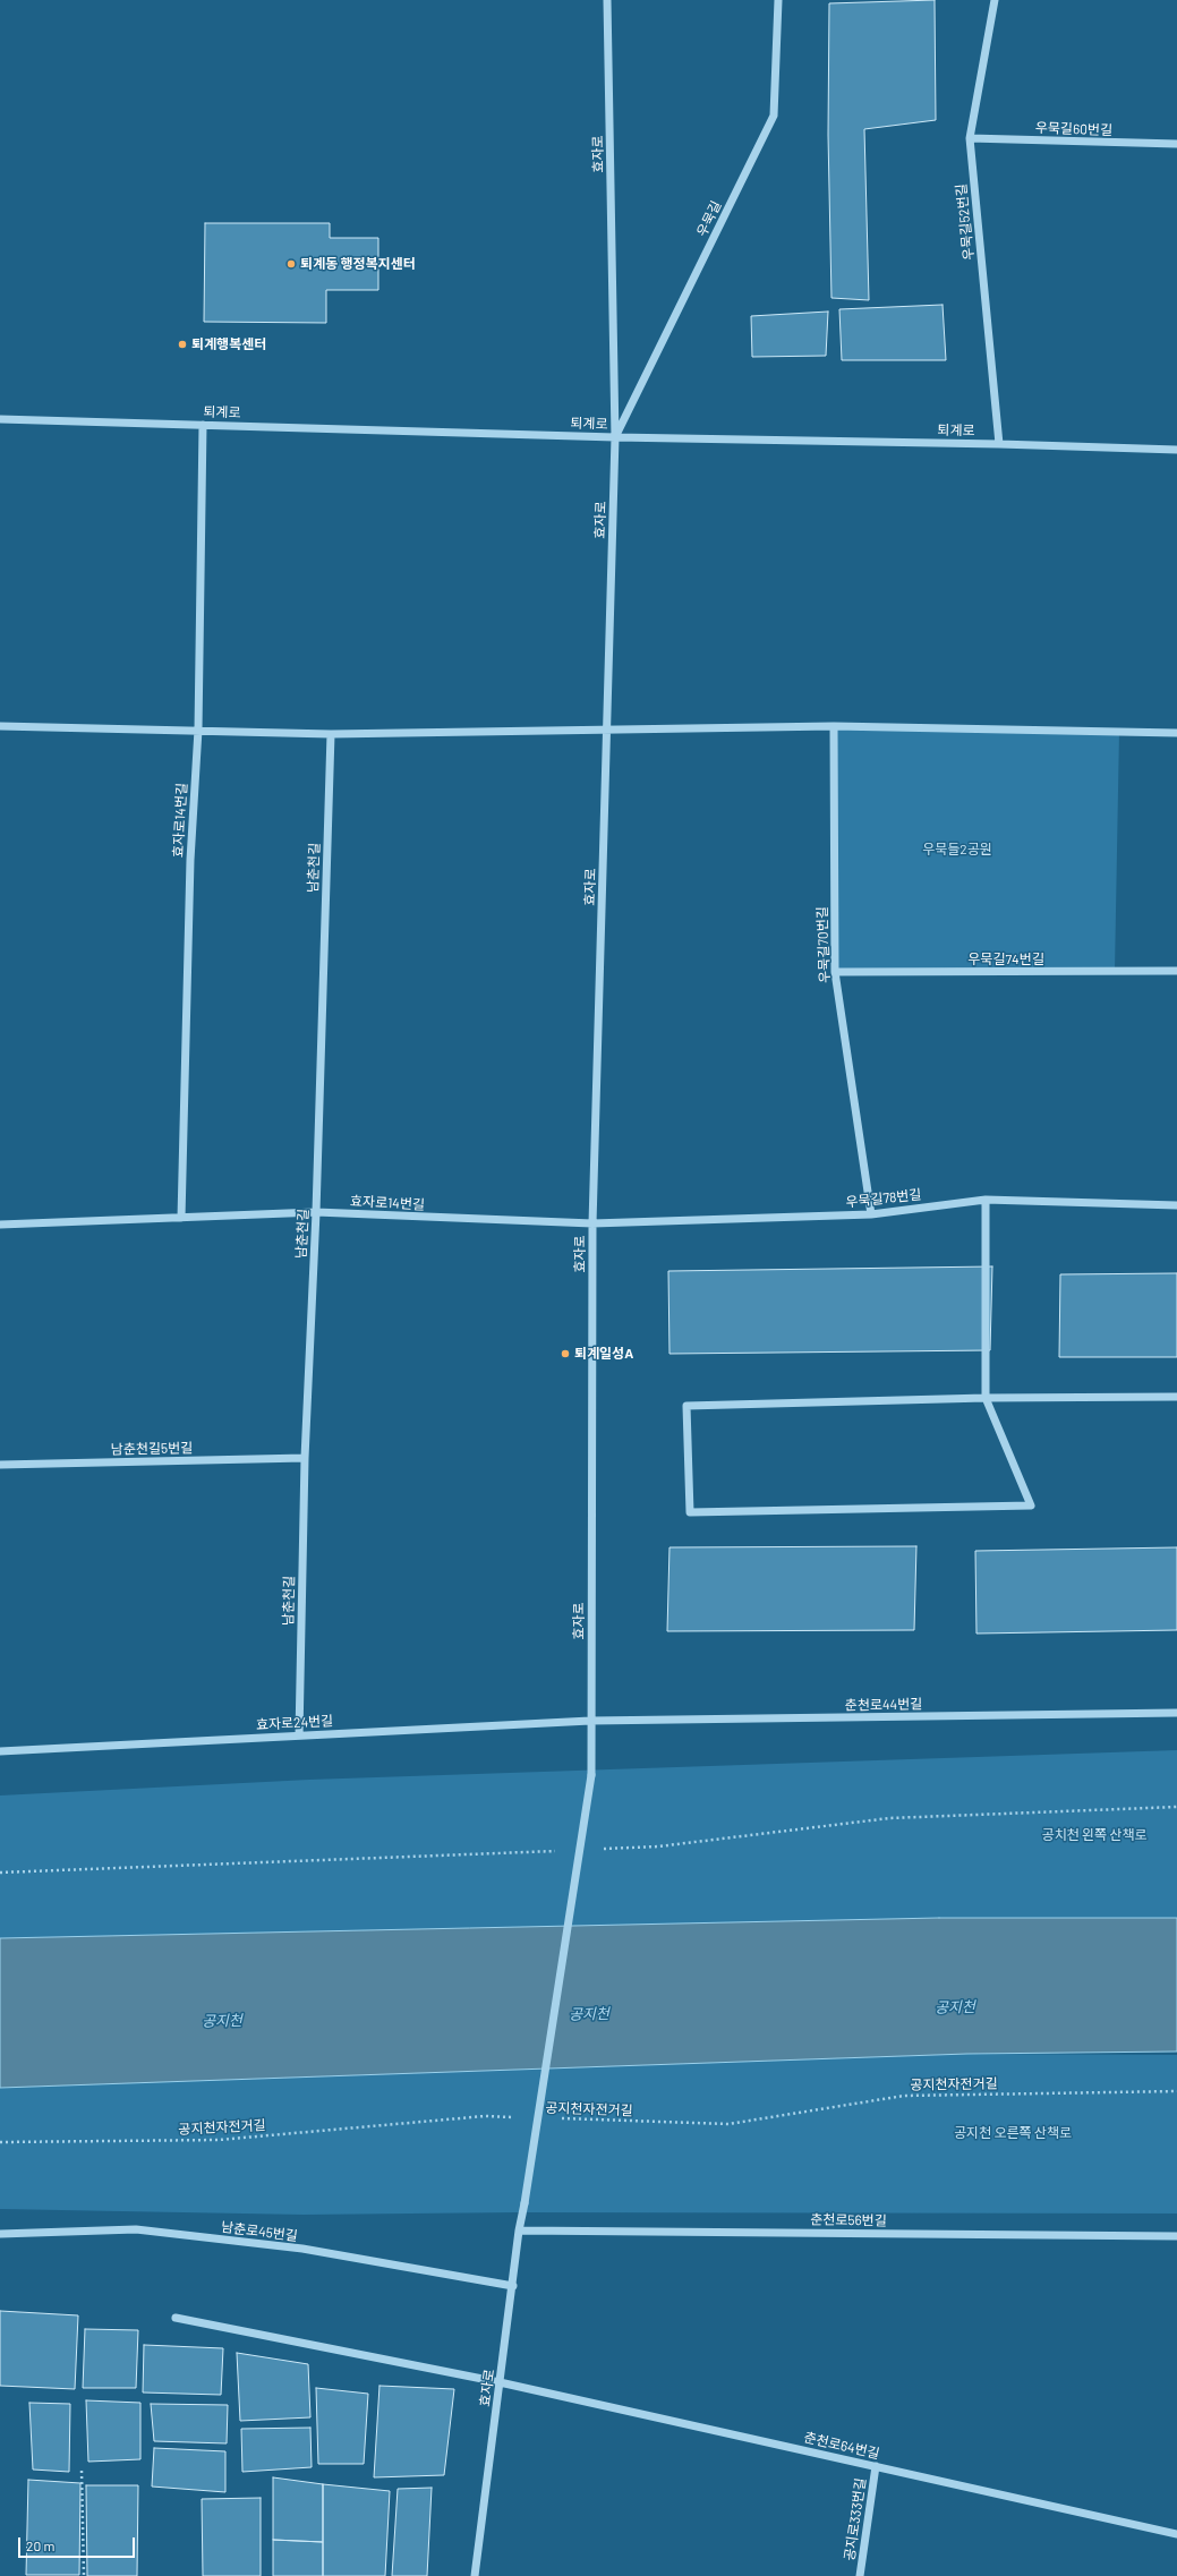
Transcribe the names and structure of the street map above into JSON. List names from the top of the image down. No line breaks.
{"streets":{"street":["우묵길60번길","효자로","우묵길","우묵길52번길","퇴계로","효자로14번길","남춘천길","우묵길70번길","우묵길74번길","우묵길78번길","남춘천길5번길","춘천로44번길","효자로24번길","춘천로56번길","남춘로45번길","춘천로64번길","공지로333번길"],"path":["공지천자전거길"]},"crossings":[["우묵길60번길","우묵길52번길"],["효자로","우묵길"],["효자로","퇴계로"],["효자로","효자로14번길"],["효자로","우묵길78번길"],["효자로","춘천로44번길"],["효자로","효자로24번길"],["효자로","춘천로56번길"],["효자로","남춘로45번길"],["효자로","춘천로64번길"],["우묵길","퇴계로"],["우묵길52번길","퇴계로"],["퇴계로","효자로14번길"],["효자로14번길","남춘천길"],["효자로14번길","우묵길78번길"],["남춘천길","남춘천길5번길"],["남춘천길","효자로24번길"],["우묵길70번길","우묵길74번길"],["우묵길70번길","우묵길78번길"],["춘천로44번길","효자로24번길"],["춘천로64번길","공지로333번길"]],"water":["공지천"],"parks":["우묵들2공원","공치천 왼쪽 산책로","공지천 오른쪽 산책로"],"places":["퇴계동 행정복지센터","퇴계행복센터","퇴계일성A"],"scale_bar":"20 m"}
